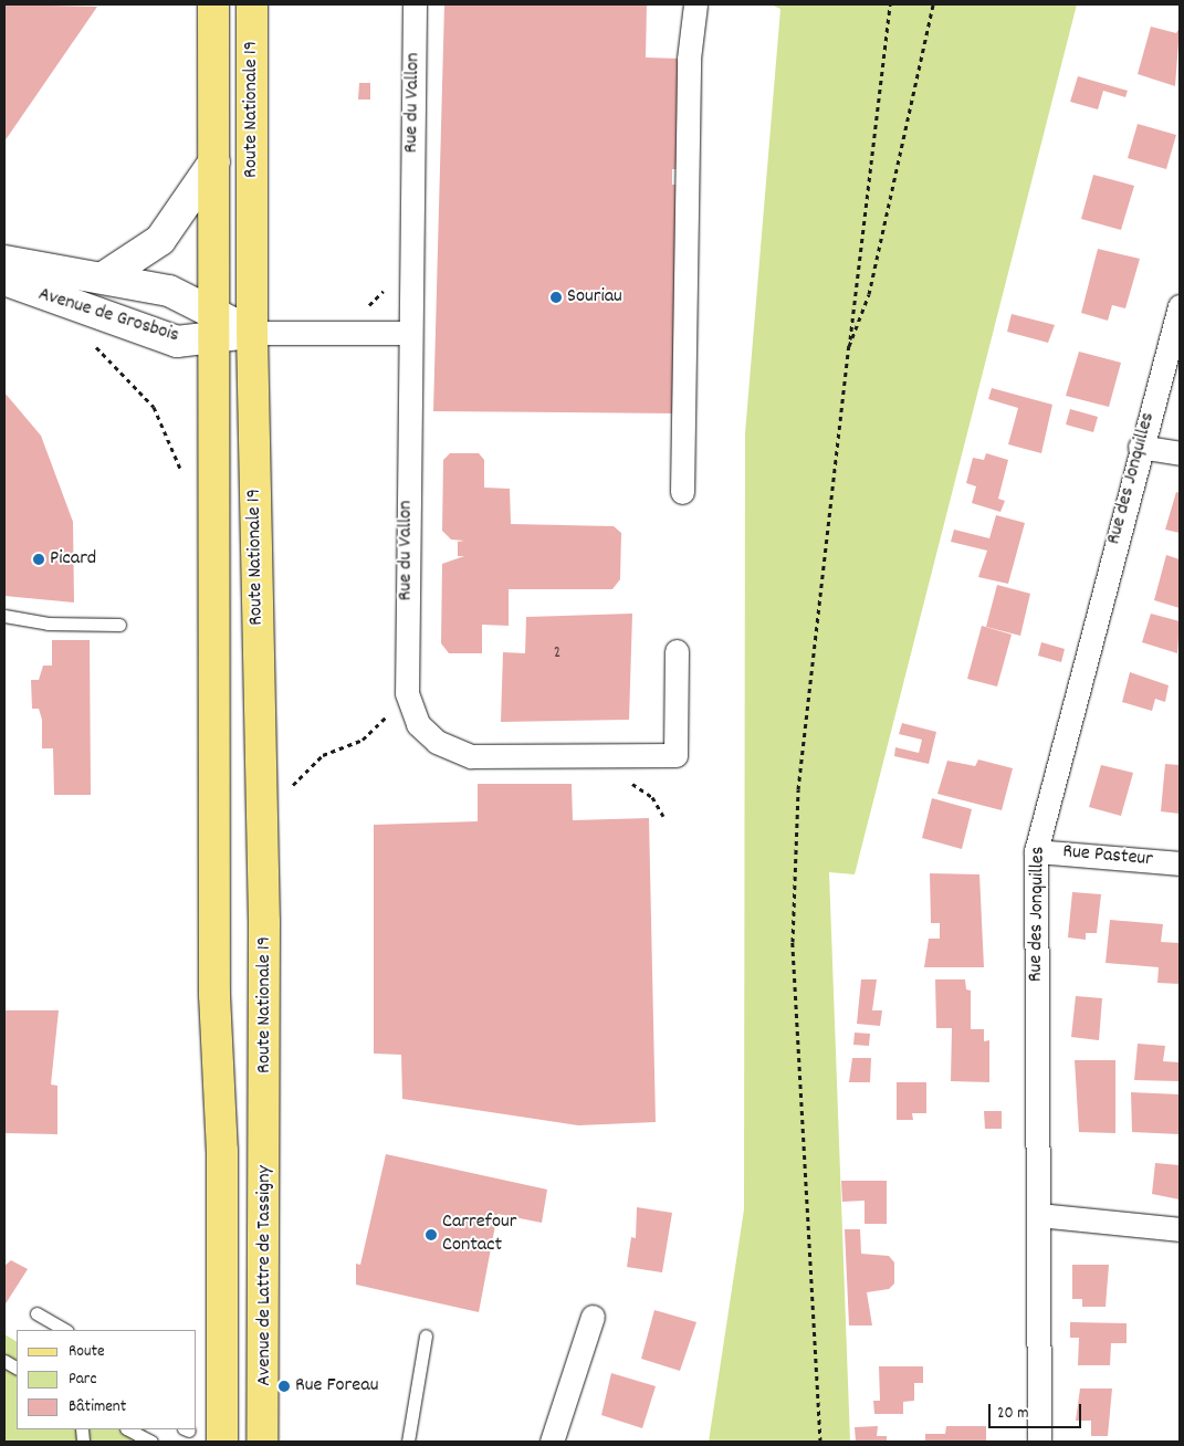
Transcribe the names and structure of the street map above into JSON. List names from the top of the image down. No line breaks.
{"streets":{"main road":["Route Nationale 19","Avenue de Lattre de Tassigny"],"street":["Rue du Vallon","Avenue de Grosbois","Rue des Jonquilles","Rue Pasteur"]},"crossings":[["Route Nationale 19","Avenue de Grosbois"],["Route Nationale 19","Avenue de Lattre de Tassigny"],["Rue des Jonquilles","Rue Pasteur"]],"places":["Souriau","Picard","Carrefour Contact","Rue Foreau"],"house_numbers":["2"],"legend":["Route","Parc","Bâtiment"],"scale_bar":"20 m"}
